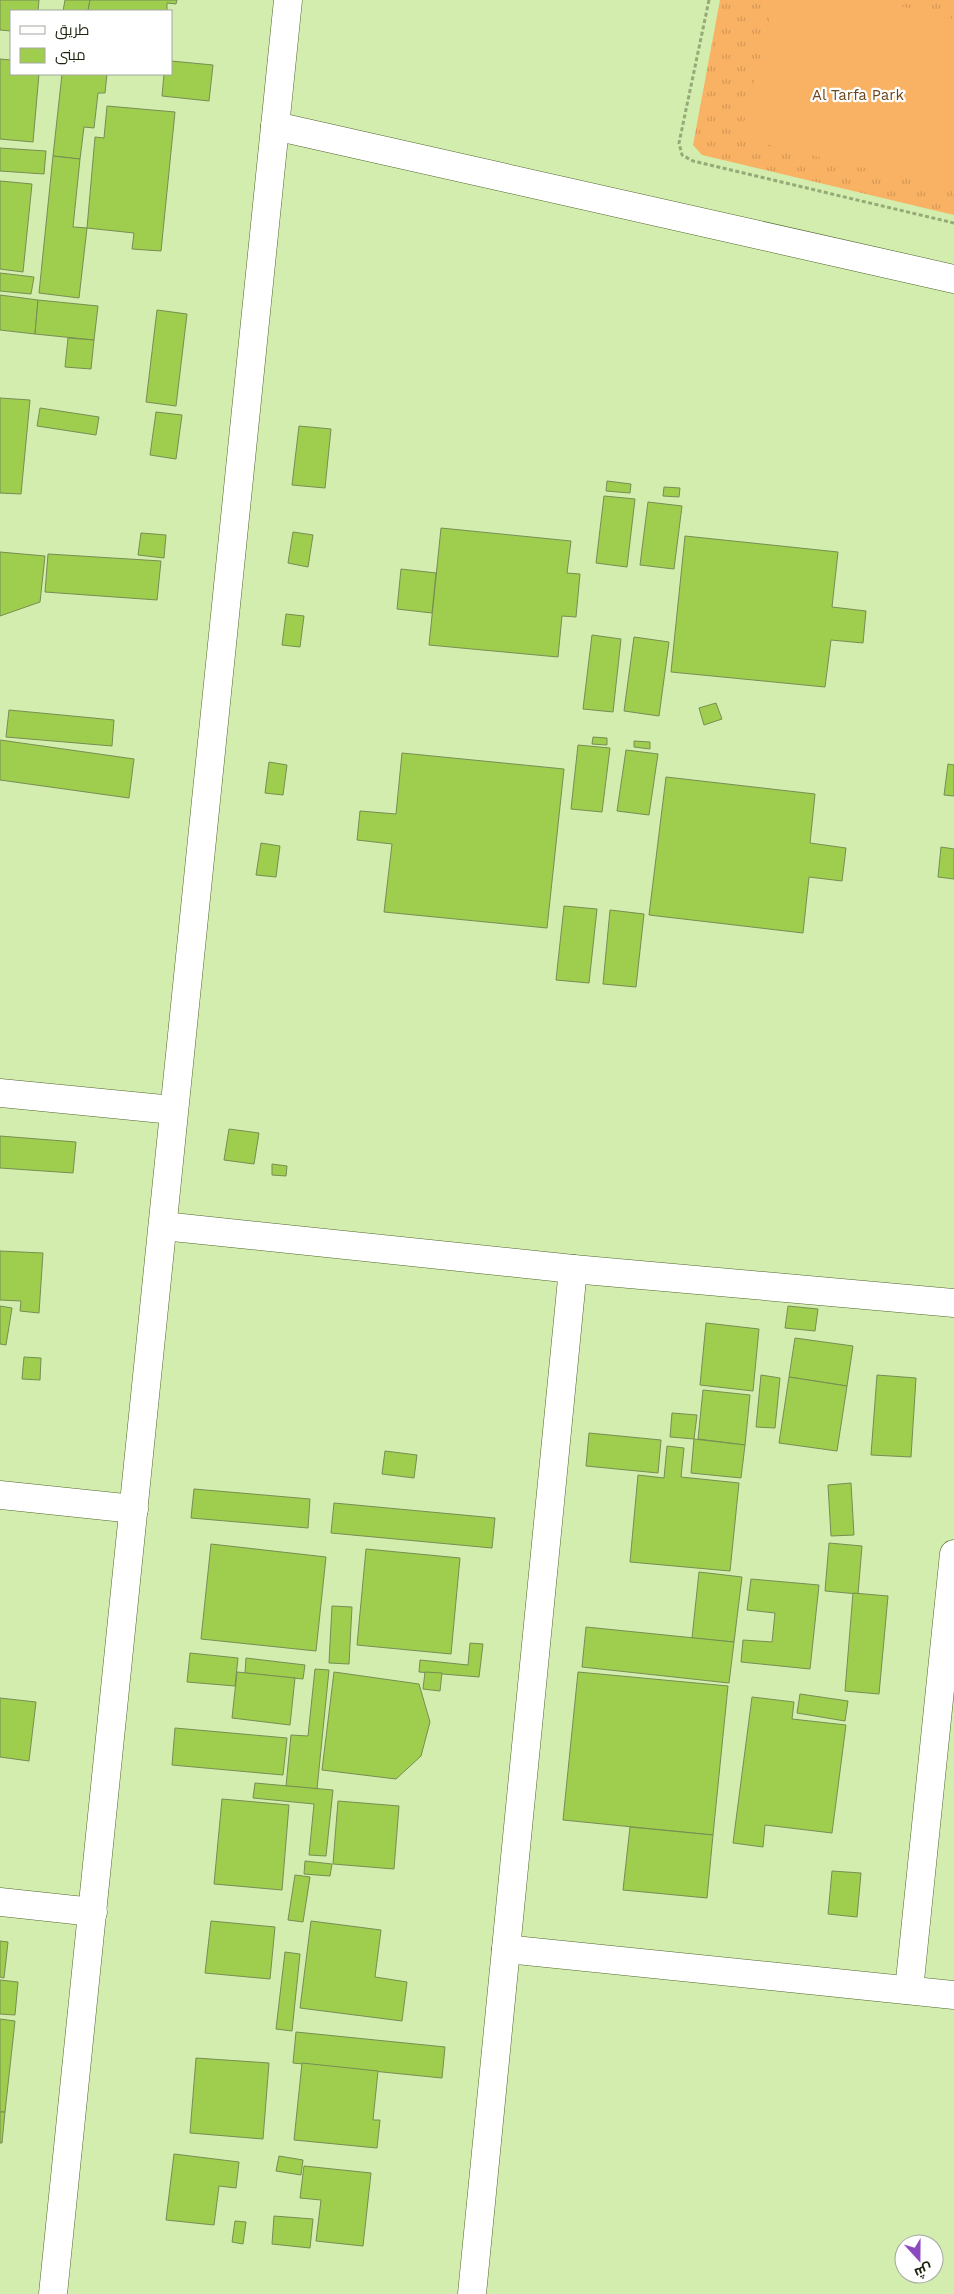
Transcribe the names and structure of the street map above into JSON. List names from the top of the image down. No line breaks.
{"parks":["Al Tarfa Park"],"legend":["طريق","مبنى"],"north":"bottom"}
